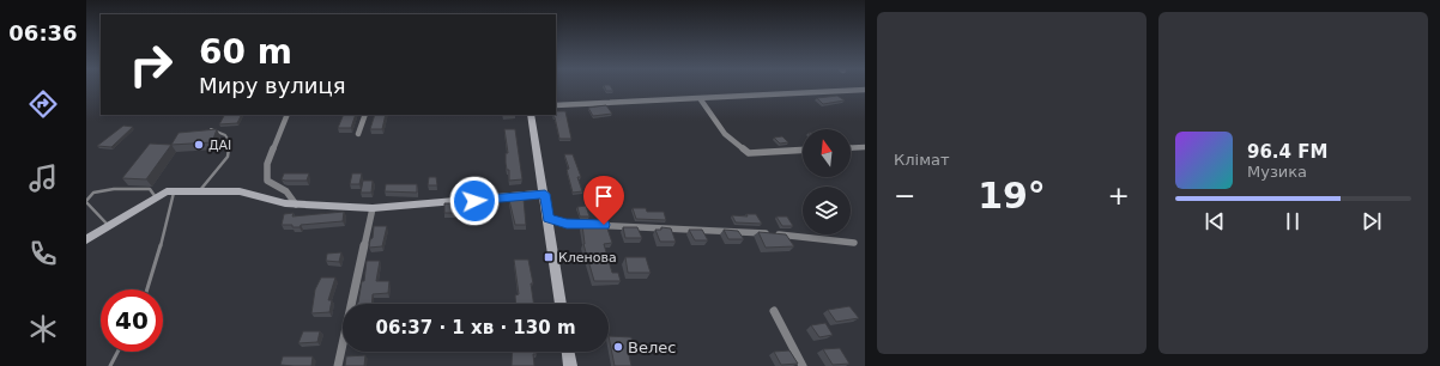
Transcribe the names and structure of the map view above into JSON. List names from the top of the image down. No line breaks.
{"places":{"other":["ДАІ","Велес"],"transit":["Кленова"]},"north":"top","page":{"tabs":"06:36","tile":"Клімат","turn":["60 m","Миру вулиця"],"song":["96.4 FM","Музика"],"heat":["−","19°","+"],"limit":"40","trip":"06:37 · 1 хв · 130 m"}}
